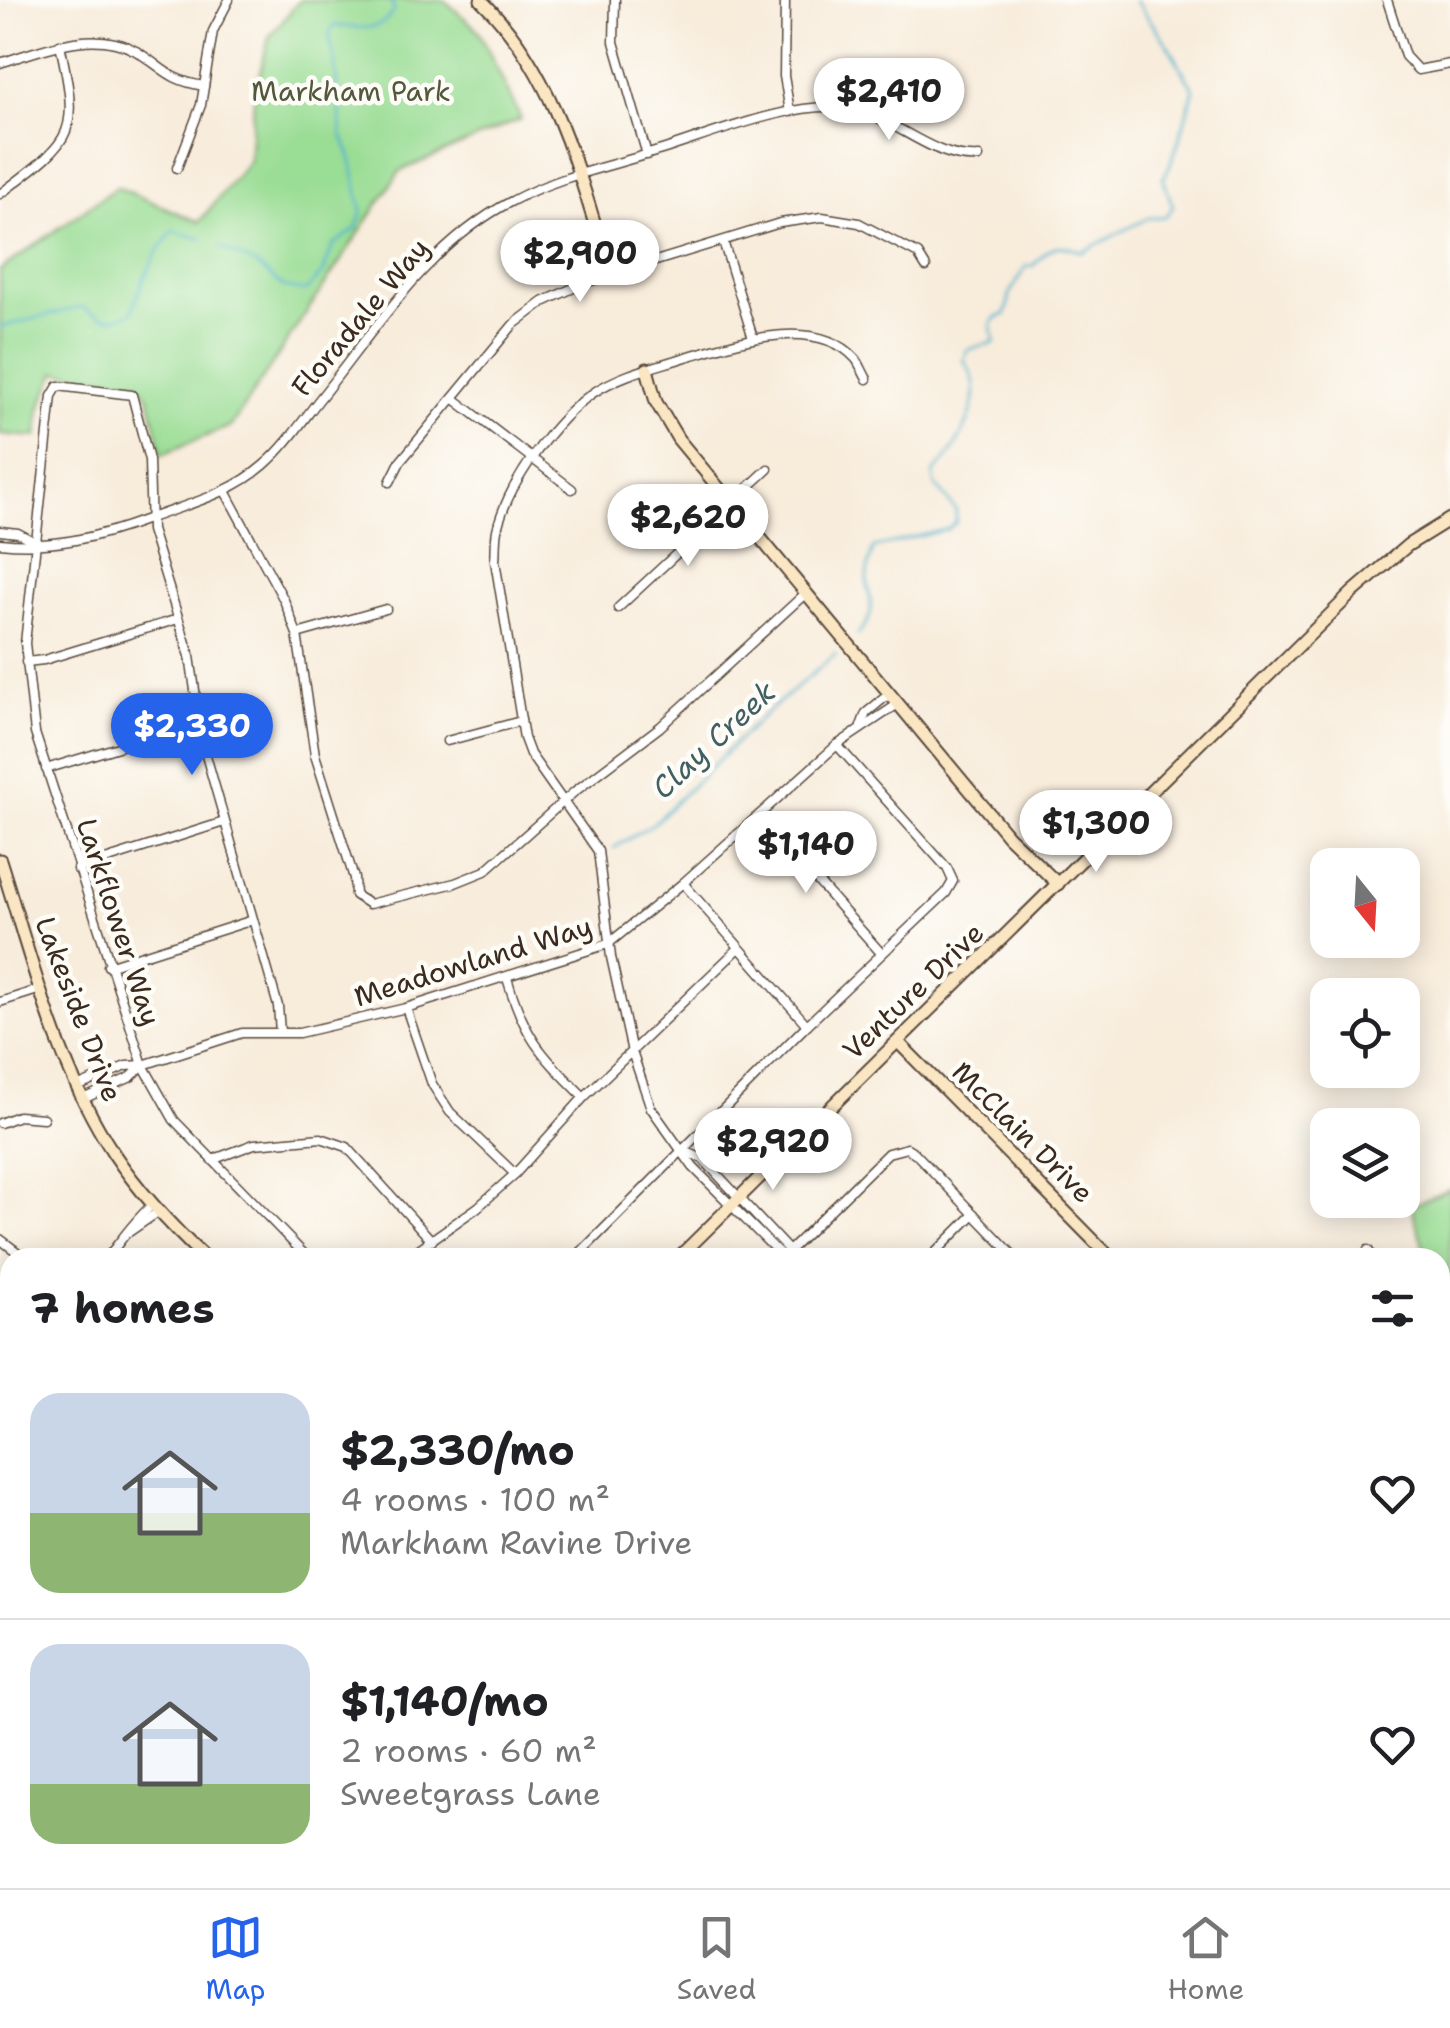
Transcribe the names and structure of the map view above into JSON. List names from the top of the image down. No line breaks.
{"streets":{"street":["Floradale Way","Larkflower Way","Meadowland Way","Venture Drive","Lakeside Drive","McClain Drive"]},"crossings":[["Floradale Way","Larkflower Way"],["Larkflower Way","Meadowland Way"],["Meadowland Way","Lakeside Drive"],["Venture Drive","McClain Drive"]],"water":["Clay Creek"],"parks":["Markham Park"],"north":"bottom","page":{"price":["$2,410","$2,900","$2,620","$2,330","$1,300","$1,140","$2,920"],"heading":"7 homes","list":[{"name":"$2,330/mo","note":"4 rooms · 100 m² · Markham Ravine Drive"},{"name":"$1,140/mo","note":"2 rooms · 60 m² · Sweetgrass Lane"}],"tabs":["Map","Saved","Home"]}}
